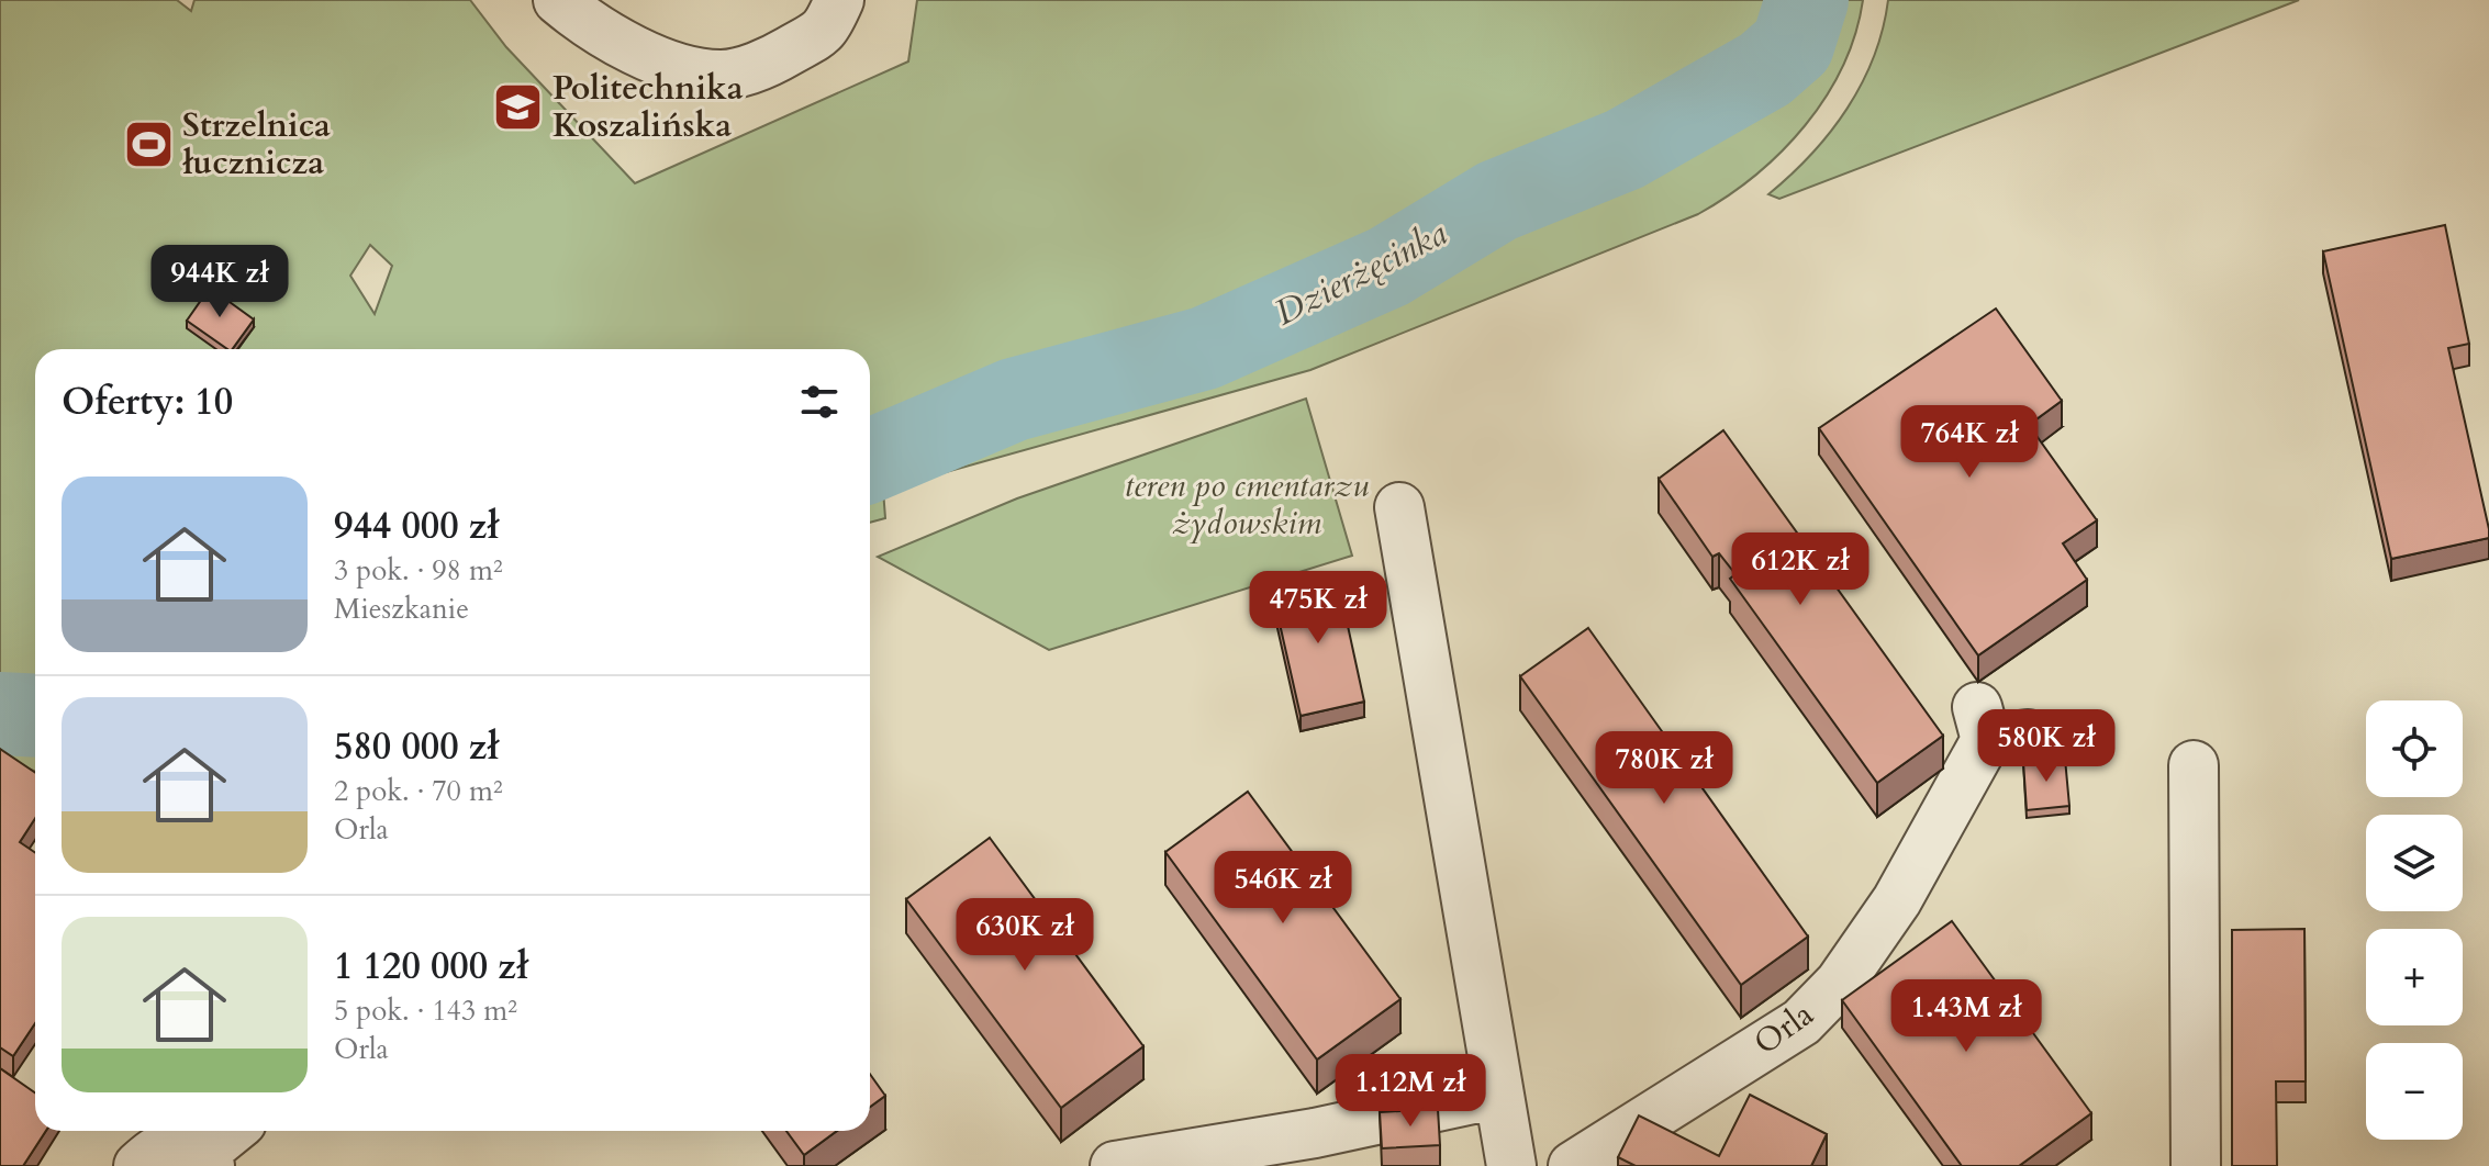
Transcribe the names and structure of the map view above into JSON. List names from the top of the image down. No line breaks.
{"streets":{"street":["Orla"]},"water":["Dzierżęcinka"],"parks":["teren po cmentarzu żydowskim"],"places":{"school or university":["Politechnika Koszalińska"],"sports":["Strzelnica łucznicza"]},"page":{"price":["944K zł","764K zł","612K zł","475K zł","580K zł","780K zł","546K zł","630K zł","1.43M zł","1.12M zł"],"heading":"Oferty: 10","list":[{"name":"944 000 zł","note":"3 pok. · 98 m² · Mieszkanie"},{"name":"580 000 zł","note":"2 pok. · 70 m² · Orla"},{"name":"1 120 000 zł","note":"5 pok. · 143 m² · Orla"}],"map_buttons":["+","−"]}}
